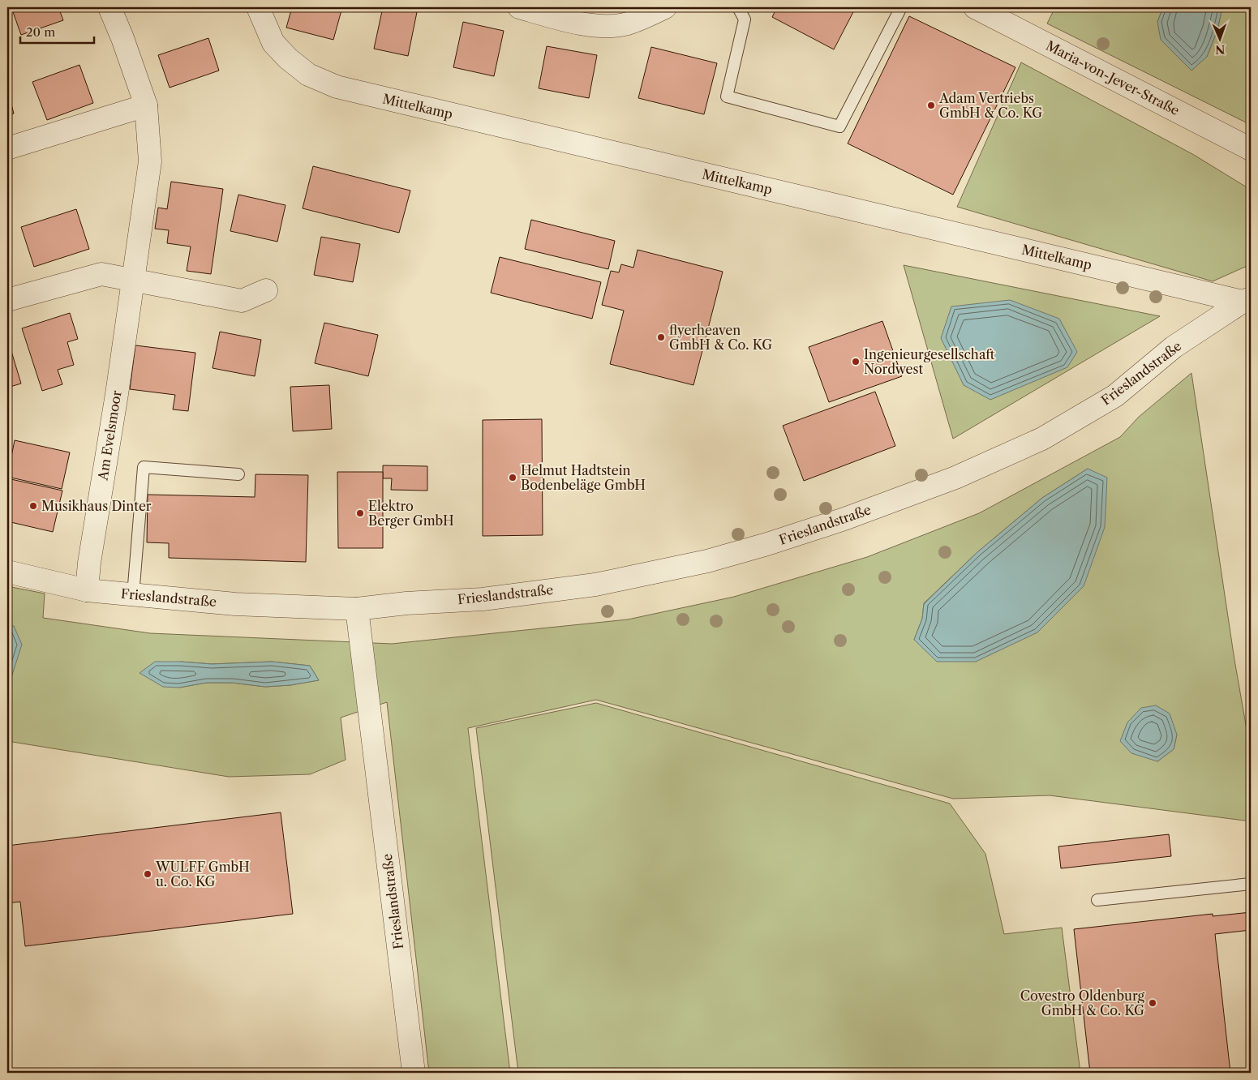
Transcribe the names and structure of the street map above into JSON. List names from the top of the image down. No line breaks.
{"streets":{"street":["Maria-von-Jever-Straße","Mittelkamp","Frieslandstraße","Am Evelsmoor"]},"crossings":[["Mittelkamp","Frieslandstraße"],["Frieslandstraße","Am Evelsmoor"]],"places":["Adam Vertriebs GmbH & Co. KG","flyerheaven GmbH & Co. KG","Ingenieurgesellschaft Nordwest","Helmut Hadtstein Bodenbeläge GmbH","Musikhaus Dinter","Elektro Berger GmbH","WULFF GmbH u. Co. KG","Covestro Oldenburg GmbH & Co. KG"],"scale_bar":"20 m","north":"bottom"}
